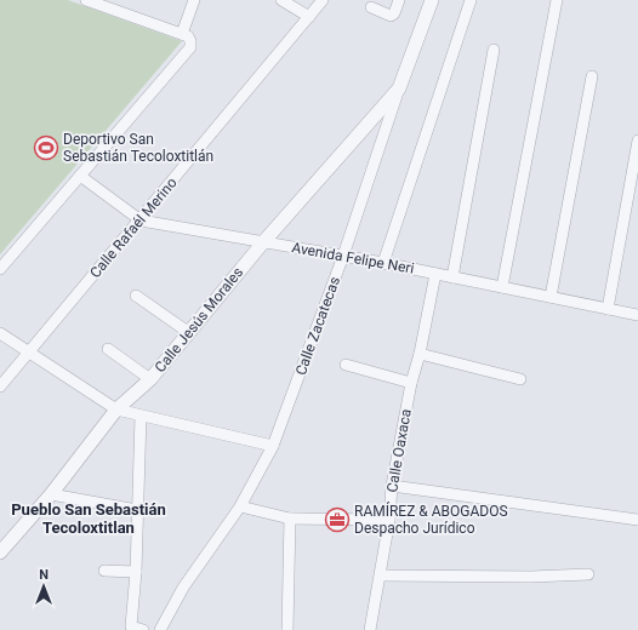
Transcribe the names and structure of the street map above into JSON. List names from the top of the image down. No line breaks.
{"streets":{"street":["Calle Rafaél Merino","Avenida Felipe Neri","Calle Jesús Morales","Calle Zacatecas","Calle Oaxaca"]},"crossings":[["Calle Rafaél Merino","Avenida Felipe Neri"],["Avenida Felipe Neri","Calle Jesús Morales"],["Avenida Felipe Neri","Calle Zacatecas"],["Avenida Felipe Neri","Calle Oaxaca"],["Calle Jesús Morales","Calle Zacatecas"]],"districts":["Pueblo San Sebastián Tecoloxtitlan"],"places":{"sports":["Deportivo San Sebastián Tecoloxtitlán"],"office":["RAMÍREZ & ABOGADOS Despacho Jurídico"]},"north":"top"}
